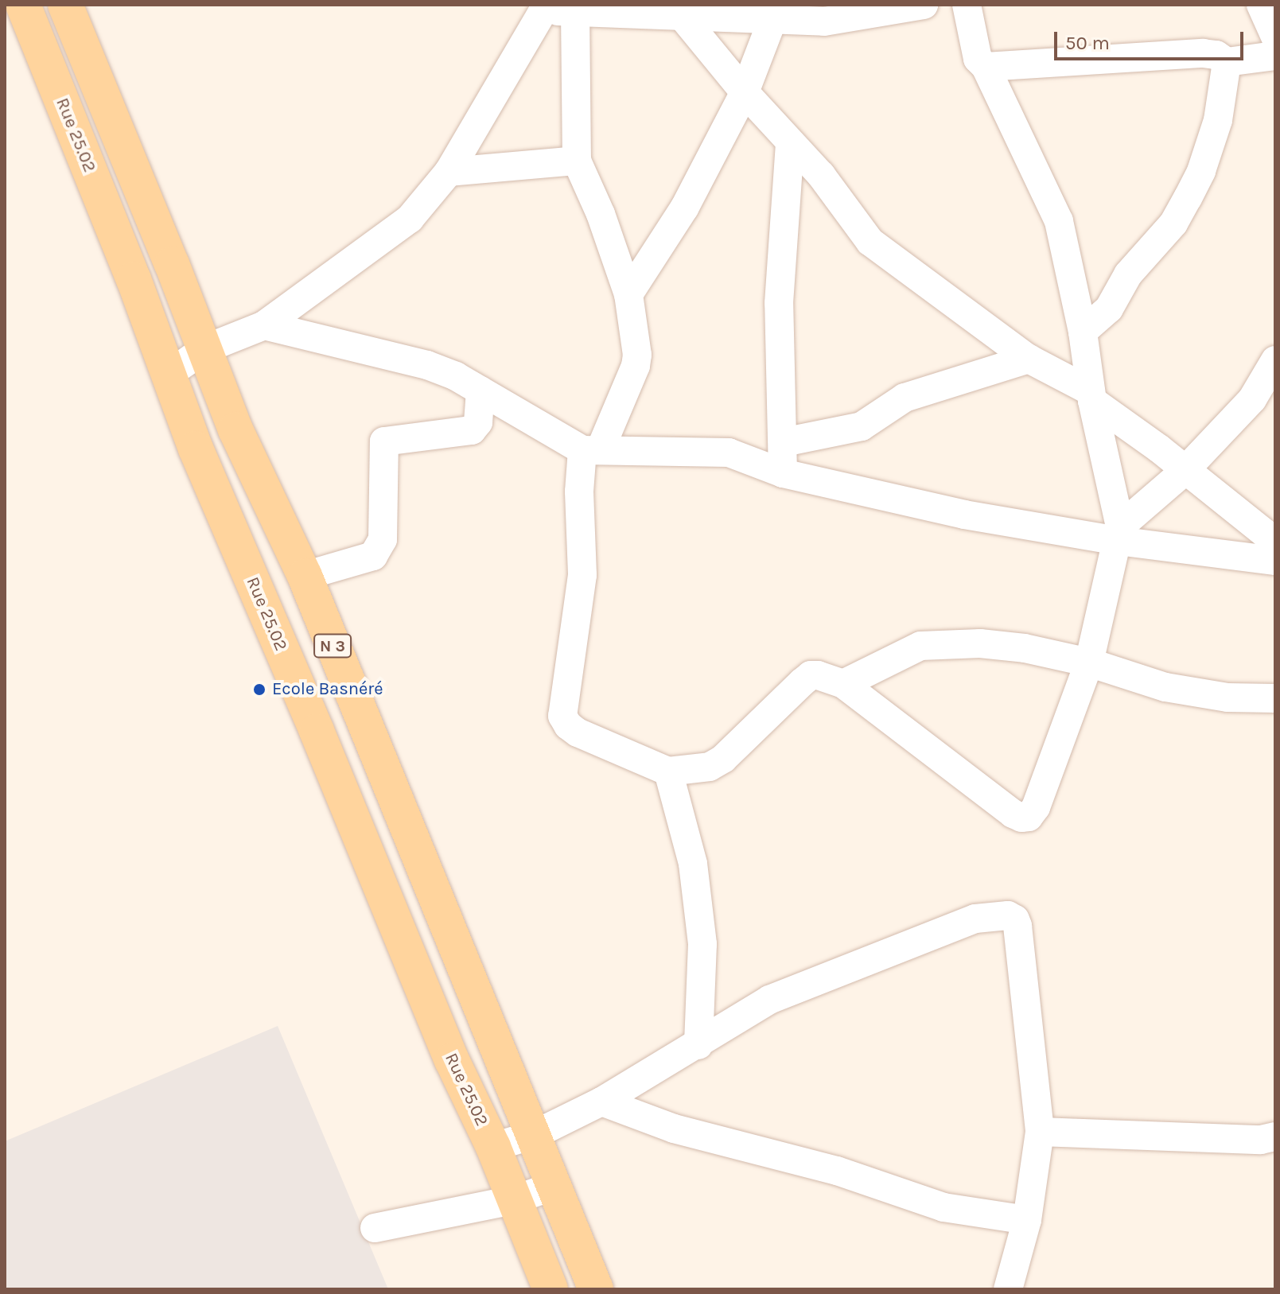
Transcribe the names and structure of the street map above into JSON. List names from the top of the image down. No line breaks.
{"streets":{"main road":["Rue 25.02","N 3"]},"places":["Ecole Basnéré"],"scale_bar":"50 m"}
